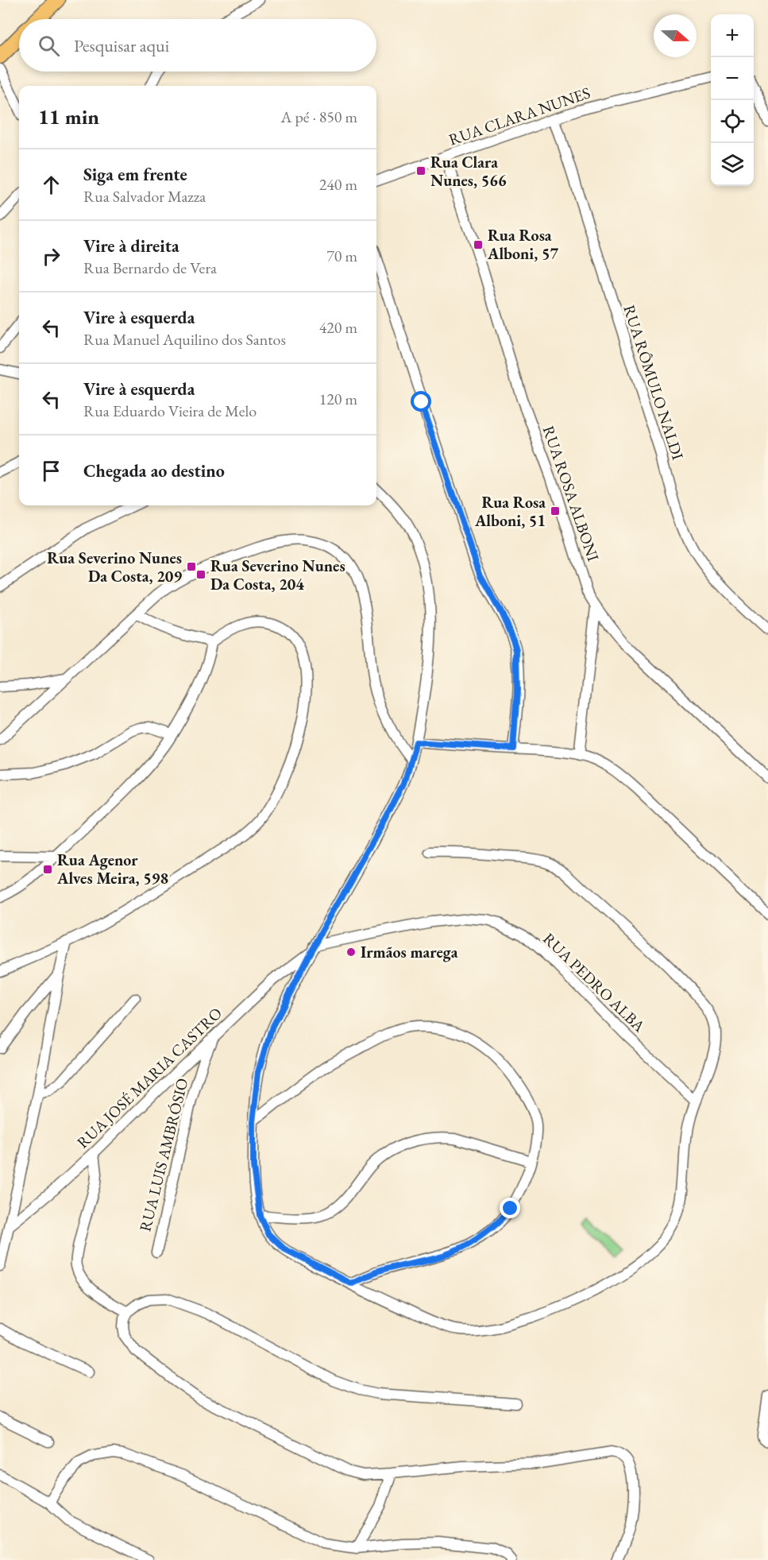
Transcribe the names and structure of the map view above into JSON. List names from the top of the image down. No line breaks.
{"streets":{"street":["RUA CLARA NUNES","RUA RÔMULO NALDI","RUA ROSA ALBONI","RUA PEDRO ALBA","RUA JOSÉ MARIA CASTRO","RUA LUIS AMBRÓSIO"]},"crossings":[["RUA CLARA NUNES","RUA RÔMULO NALDI"],["RUA CLARA NUNES","RUA ROSA ALBONI"],["RUA PEDRO ALBA","RUA JOSÉ MARIA CASTRO"],["RUA JOSÉ MARIA CASTRO","RUA LUIS AMBRÓSIO"]],"places":{"transit":["Rua Clara Nunes, 566","Rua Rosa Alboni, 57","Rua Rosa Alboni, 51","Rua Severino Nunes Da Costa, 209","Rua Severino Nunes Da Costa, 204","Rua Agenor Alves Meira, 598"],"other":["Irmãos marega"]},"north":"right","page":{"map_buttons":["+","−"],"search":"Pesquisar aqui","heading":["11 min","A pé · 850 m"],"list":[["Siga em frente","Rua Salvador Mazza","240 m"],["Vire à direita","Rua Bernardo de Vera","70 m"],["Vire à esquerda","Rua Manuel Aquilino dos Santos","420 m"],["Vire à esquerda","Rua Eduardo Vieira de Melo","120 m"],"Chegada ao destino"]}}
